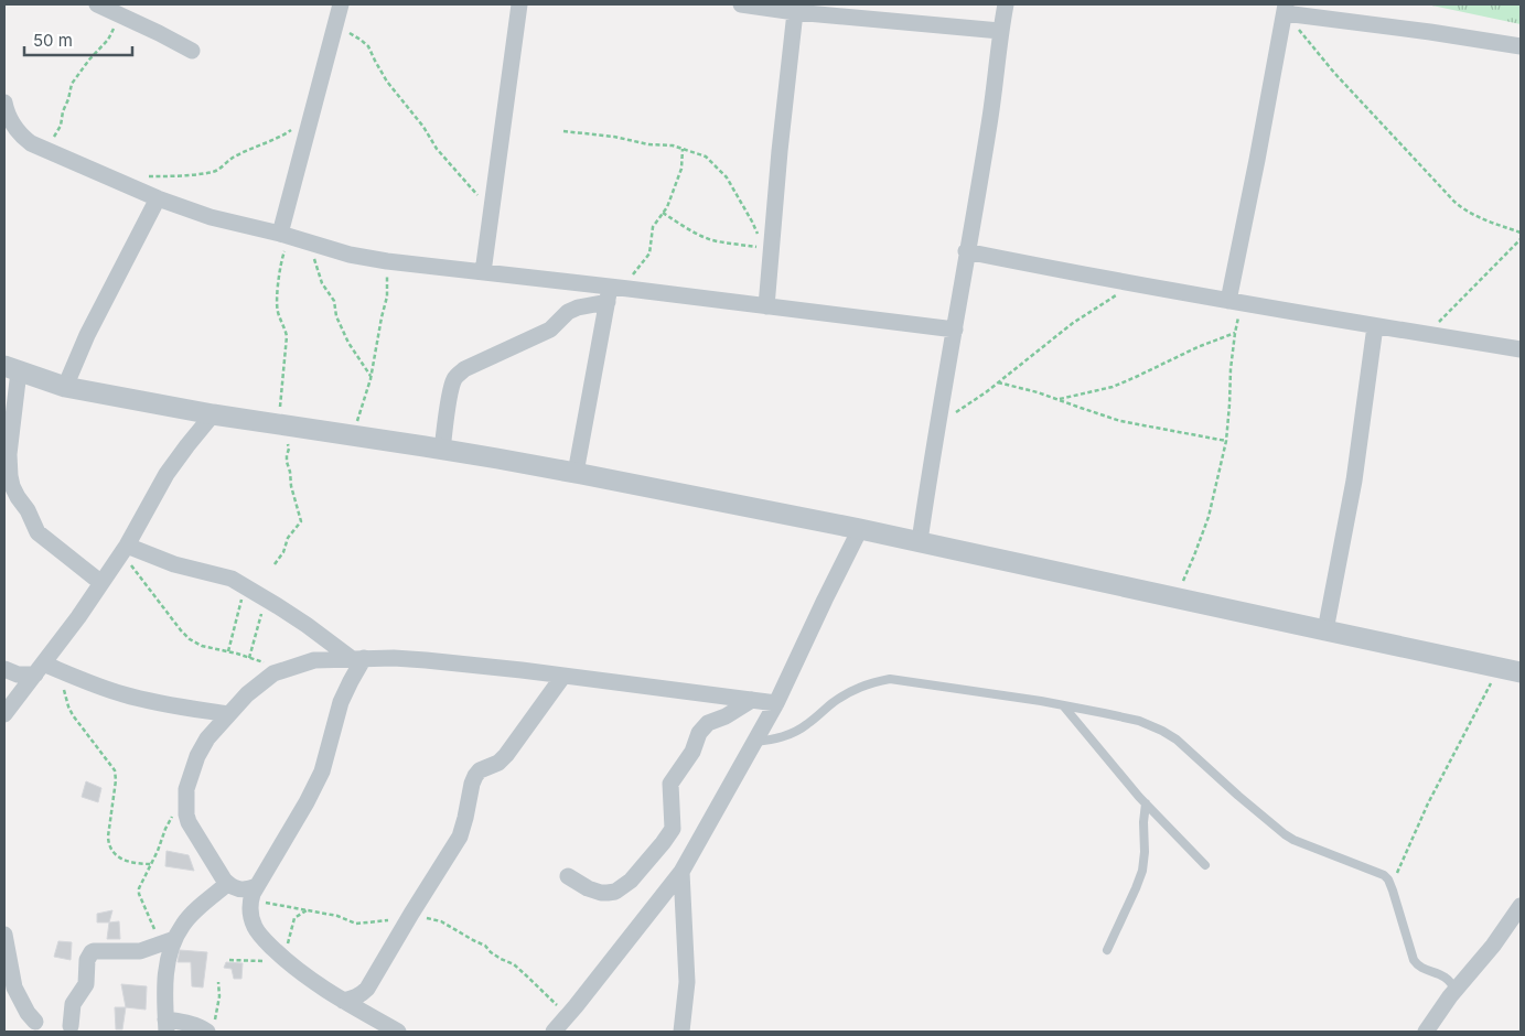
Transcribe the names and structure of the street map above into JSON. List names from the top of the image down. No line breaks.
{"scale_bar":"50 m"}
